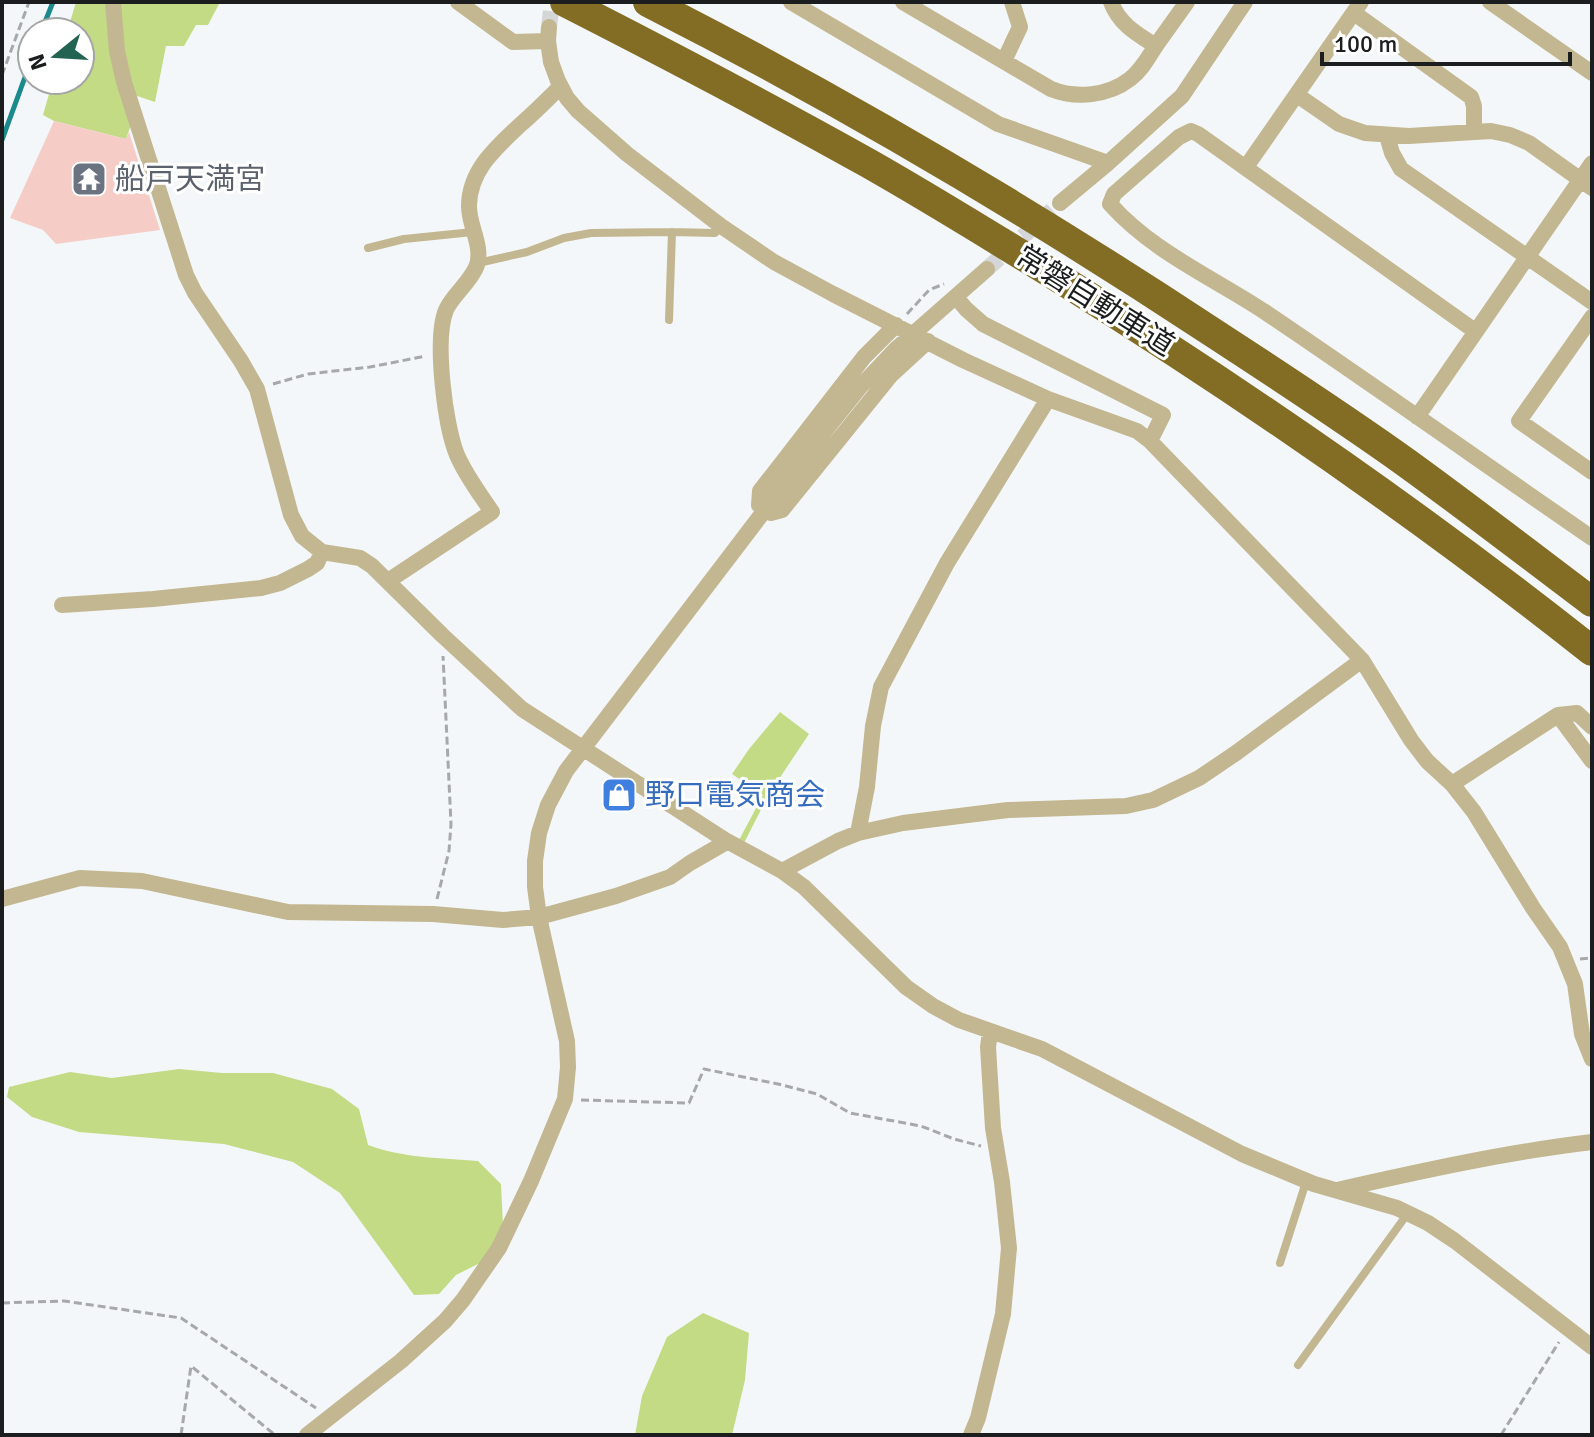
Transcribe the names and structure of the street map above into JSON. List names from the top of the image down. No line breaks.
{"streets":{"highway":["常磐自動車道"]},"places":{"temple":["船戸天満宮"],"shop":["野口電気商会"]},"scale_bar":"100 m","north":"left"}
